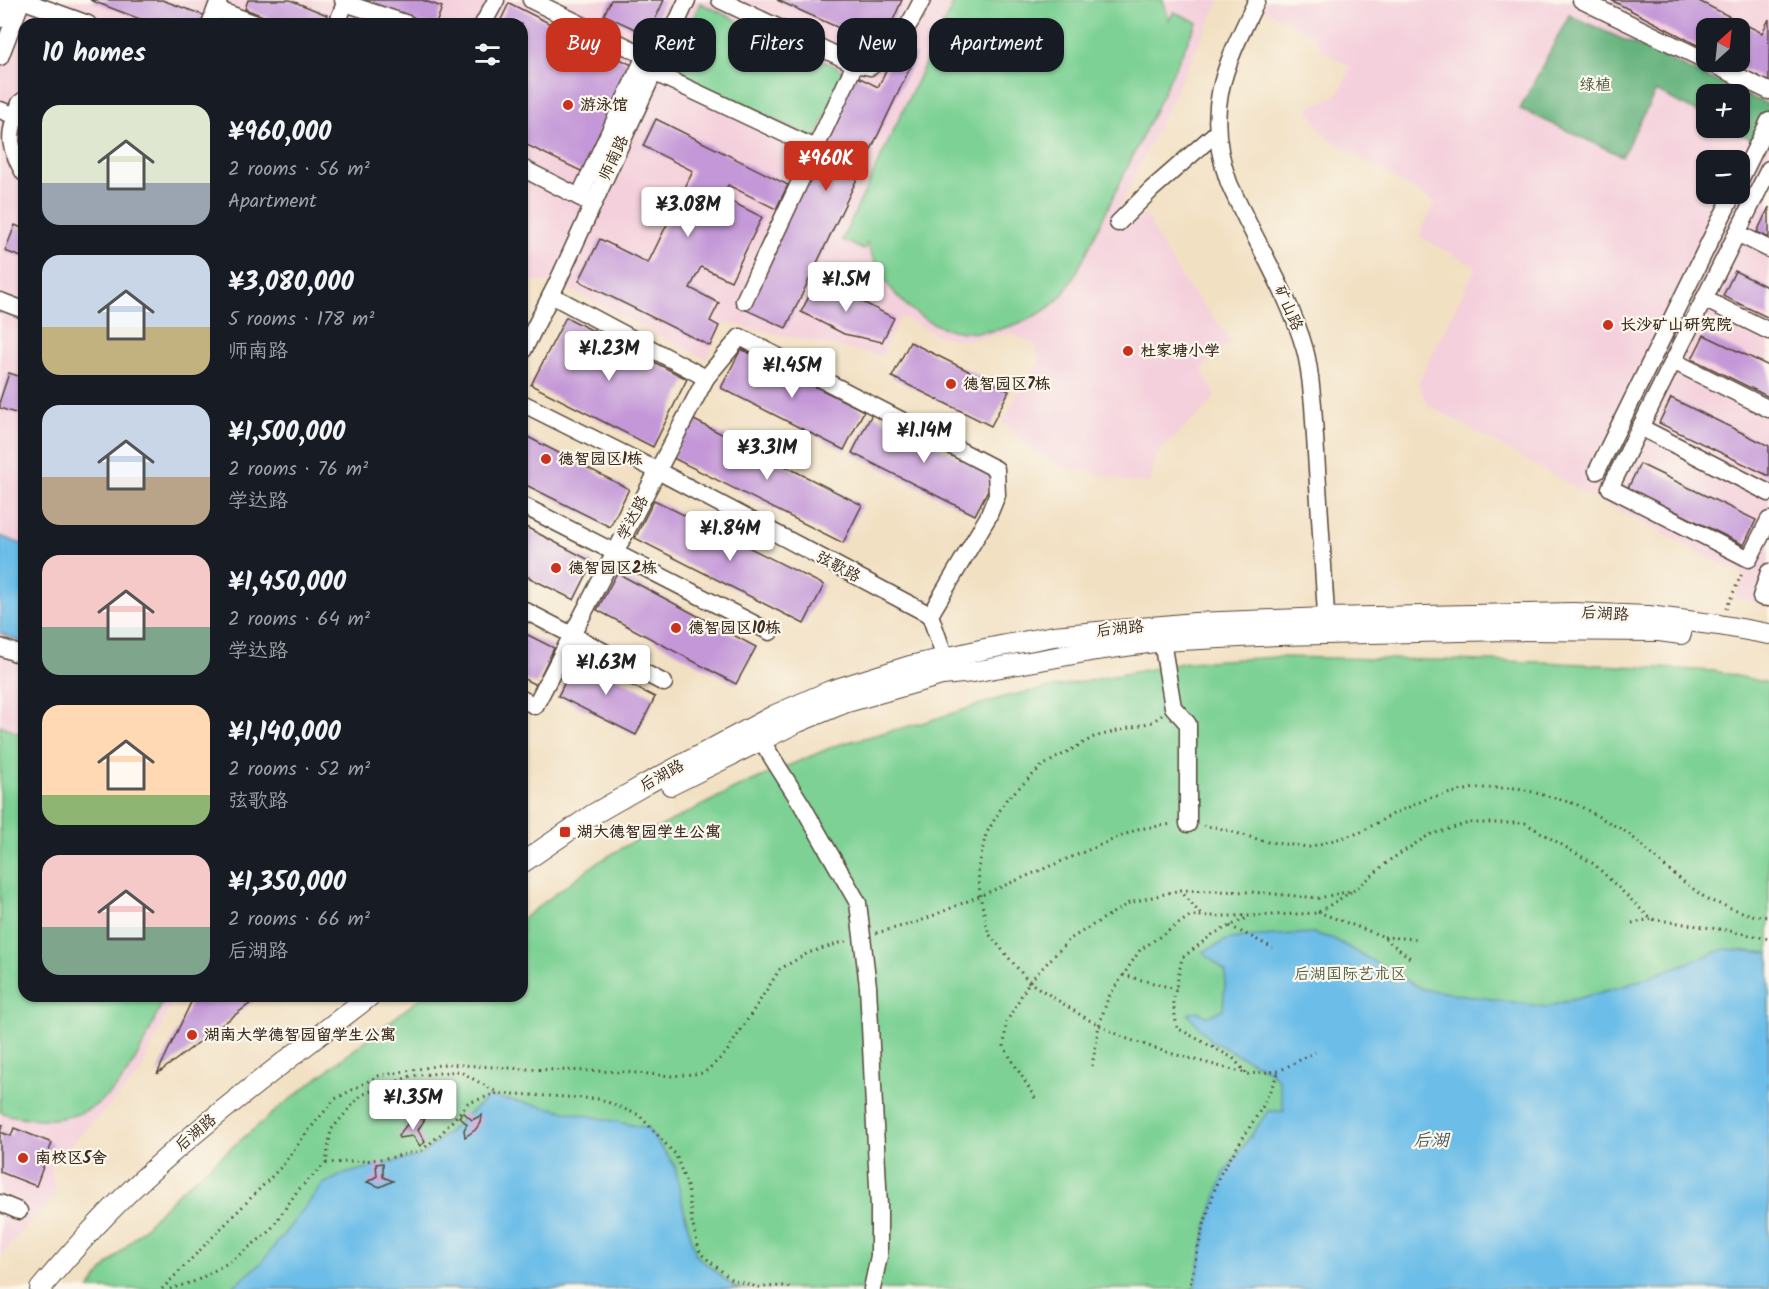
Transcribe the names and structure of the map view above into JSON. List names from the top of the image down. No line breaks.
{"streets":{"main road":["后湖路"],"street":["师南路","矿山路","学达路","弦歌路"]},"crossings":[["矿山路","后湖路"],["学达路","弦歌路"]],"water":["后湖"],"parks":["绿植","后湖国际艺术区"],"places":{"other":["游泳馆","长沙矿山研究院","杜家塘小学","徳智园区7栋","徳智园区1栋","徳智园区2栋","德智园区10栋","湖南大学德智园留学生公寓","南校区5舍"],"transit":["湖大德智园学生公寓"]},"north":"top right","page":{"map_buttons":["+","−"],"chip":["Buy","Rent","Filters","New","Apartment"],"heading":"10 homes","list":[{"name":"¥960,000","note":"2 rooms · 56 m² · Apartment"},{"name":"¥3,080,000","note":"5 rooms · 178 m² · 师南路"},{"name":"¥1,500,000","note":"2 rooms · 76 m² · 学达路"},{"name":"¥1,450,000","note":"2 rooms · 64 m² · 学达路"},{"name":"¥1,140,000","note":"2 rooms · 52 m² · 弦歌路"},{"name":"¥1,350,000","note":"2 rooms · 66 m² · 后湖路"}],"price":["¥960K","¥3.08M","¥1.5M","¥1.23M","¥1.45M","¥1.14M","¥3.31M","¥1.84M","¥1.63M","¥1.35M"]}}
